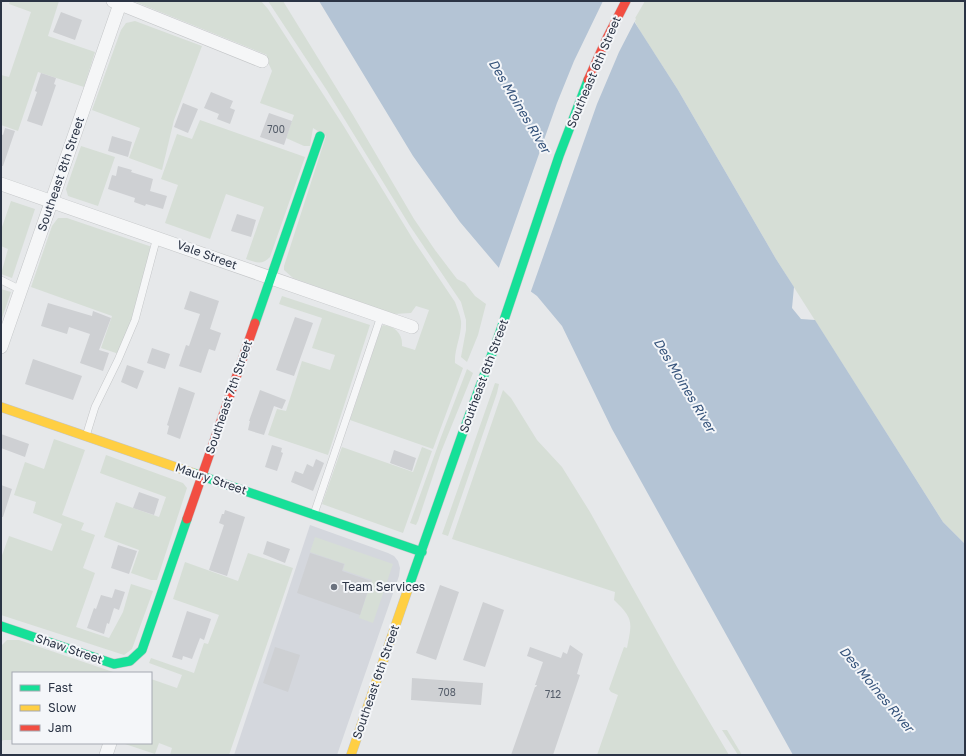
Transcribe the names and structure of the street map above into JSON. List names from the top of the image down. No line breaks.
{"streets":{"main road":["Southeast 6th Street","Southeast 7th Street","Maury Street","Shaw Street"],"street":["Southeast 8th Street","Vale Street"]},"crossings":[["Southeast 6th Street","Maury Street"],["Southeast 8th Street","Vale Street"],["Vale Street","Southeast 7th Street"],["Southeast 7th Street","Maury Street"],["Southeast 7th Street","Shaw Street"]],"water":["Des Moines River"],"places":["Team Services"],"house_numbers":["700","708","712"],"legend":["Fast","Slow","Jam"]}
